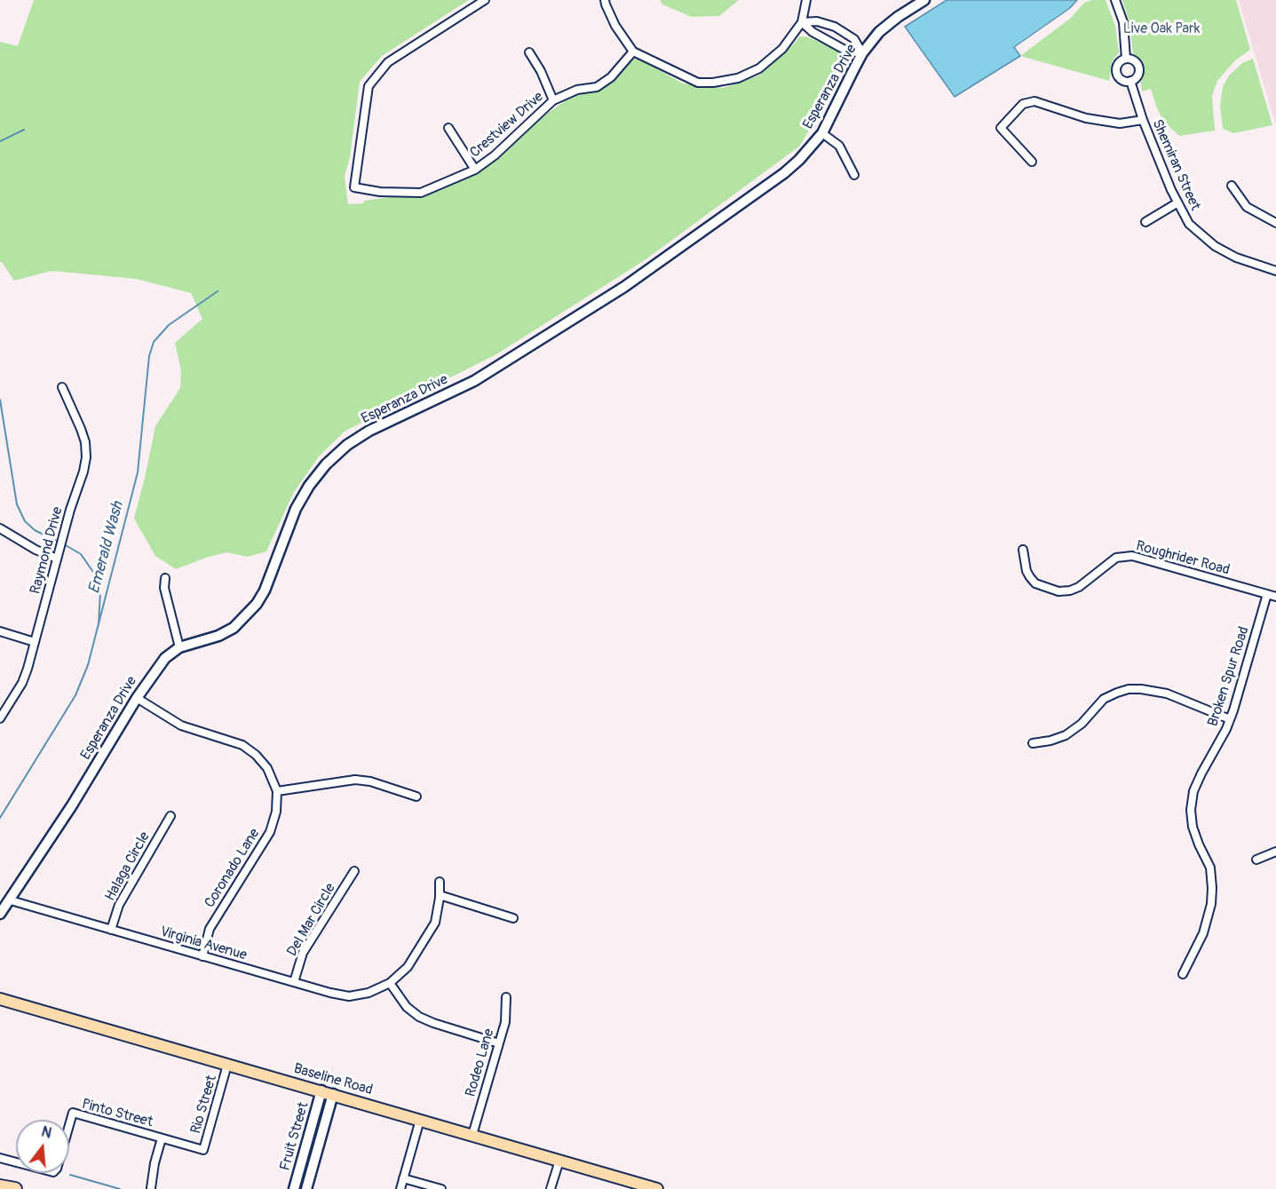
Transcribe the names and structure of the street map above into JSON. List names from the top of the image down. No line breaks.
{"streets":{"main road":["Esperanza Drive","Baseline Road","Fruit Street"],"street":["Crestview Drive","Shemiran Street","Raymond Drive","Roughrider Road","Broken Spur Road","Halaga Circle","Coronado Lane","Del Mar Circle","Virginia Avenue","Rodeo Lane","Rio Street","Pinto Street"]},"crossings":[["Esperanza Drive","Virginia Avenue"],["Roughrider Road","Broken Spur Road"],["Halaga Circle","Virginia Avenue"],["Coronado Lane","Virginia Avenue"],["Del Mar Circle","Virginia Avenue"],["Rodeo Lane","Baseline Road"],["Baseline Road","Rio Street"],["Baseline Road","Fruit Street"],["Rio Street","Pinto Street"]],"water":["Emerald Wash"],"parks":["Live Oak Park"],"north":"top"}
